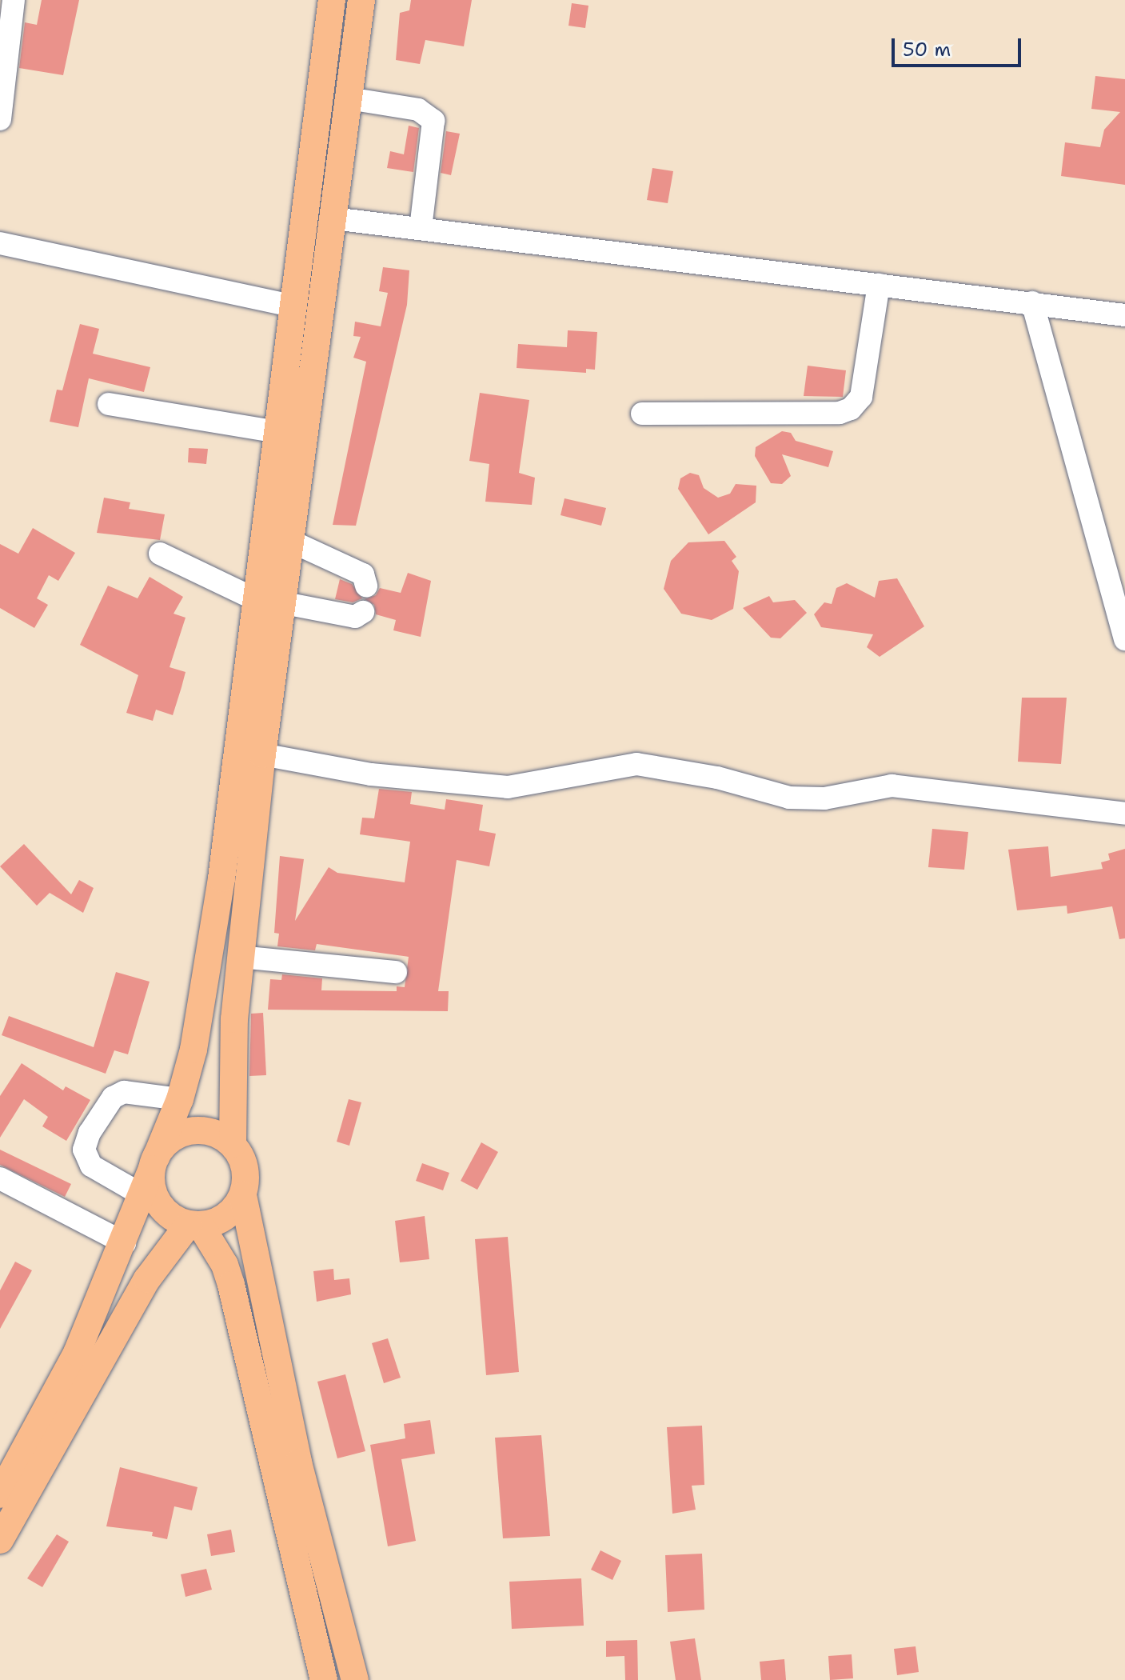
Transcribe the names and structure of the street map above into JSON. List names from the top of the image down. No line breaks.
{"scale_bar":"50 m"}
